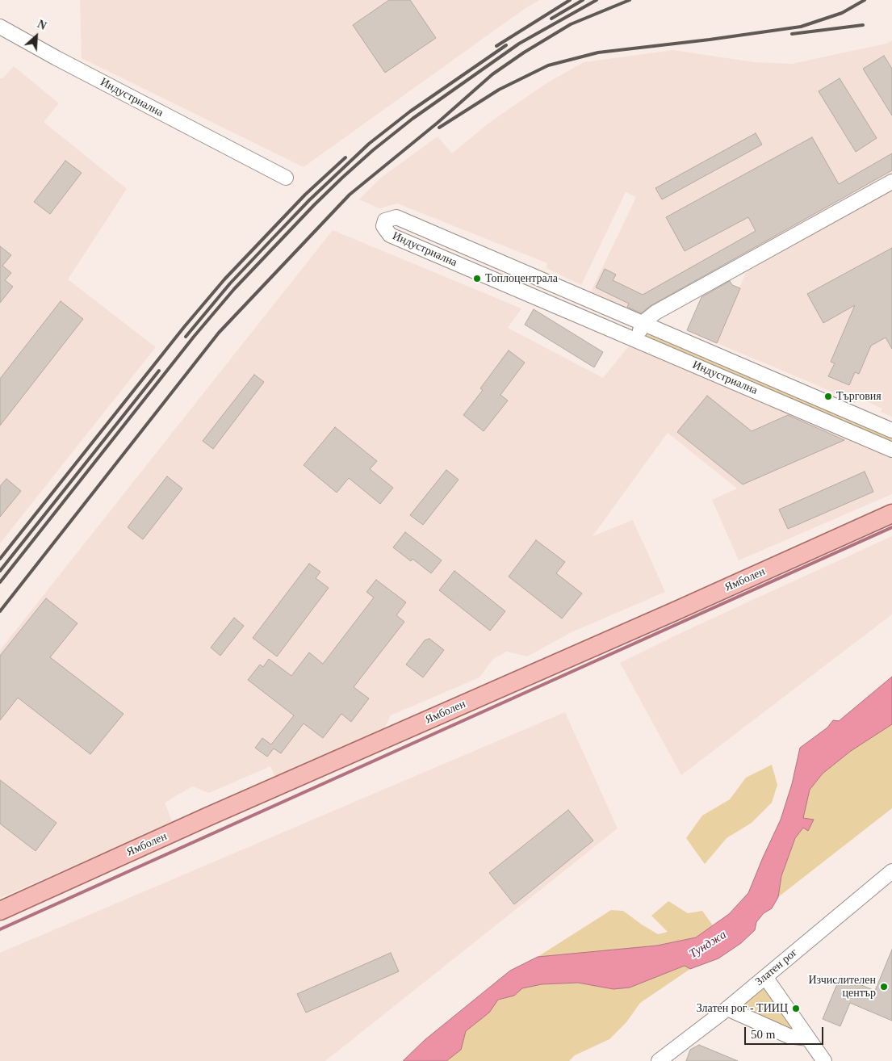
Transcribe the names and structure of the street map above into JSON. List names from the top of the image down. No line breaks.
{"streets":{"main road":["Ямболен"],"street":["Индустриална","Златен рог"]},"water":["Тунджа"],"places":["Топлоцентрала","Търговия","Изчислителен център","Златен рог - ТИИЦ"],"scale_bar":"50 m","north":"top right"}
